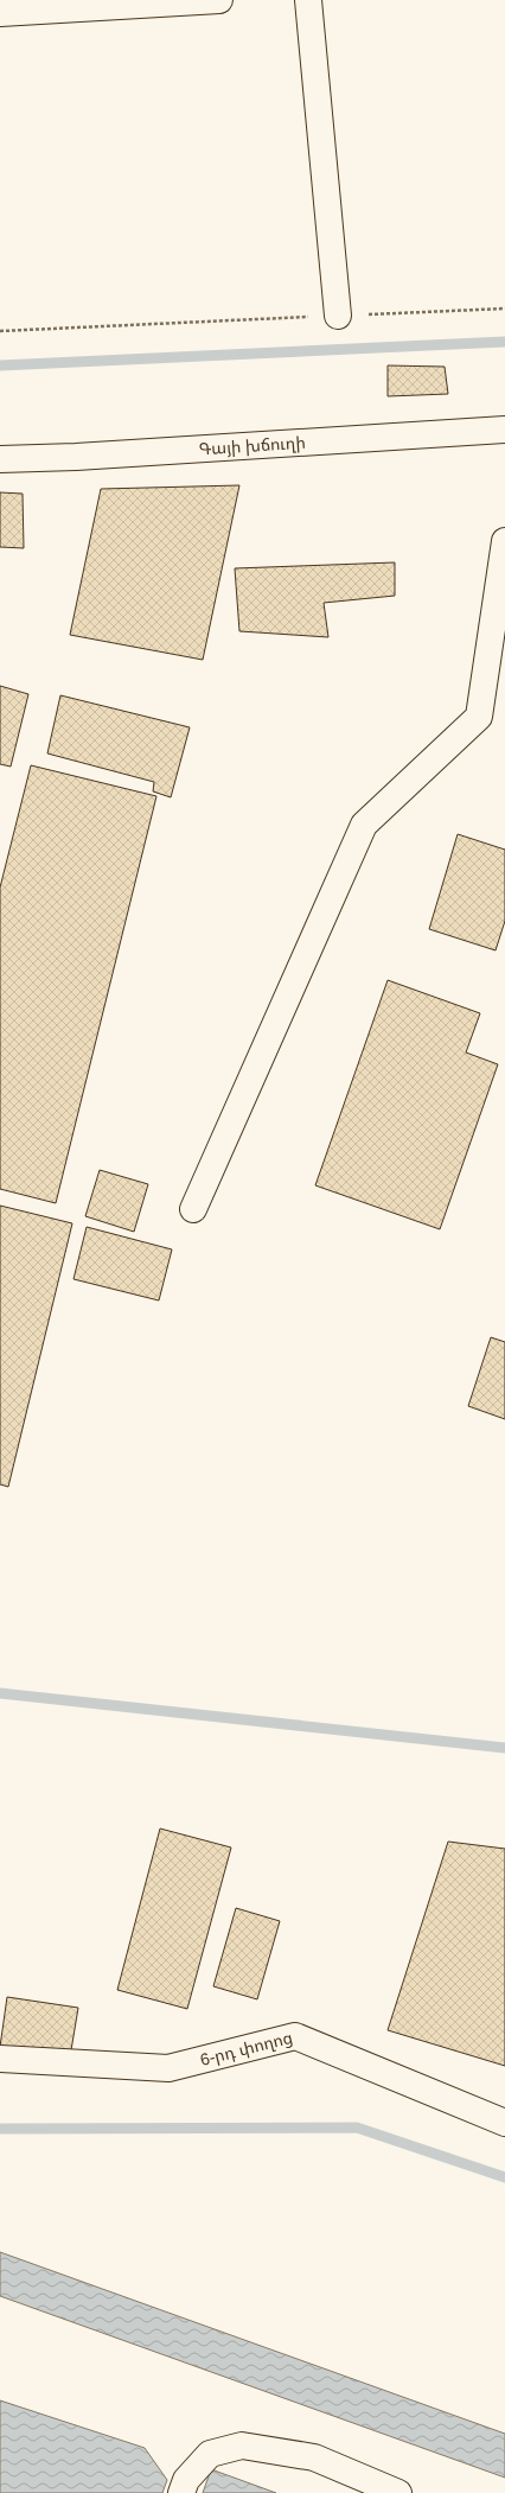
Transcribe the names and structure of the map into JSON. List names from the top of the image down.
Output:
{
  "streets": {
    "street": ["Գայի խճուղի", "6-րդ փողոց"]
  }
}
